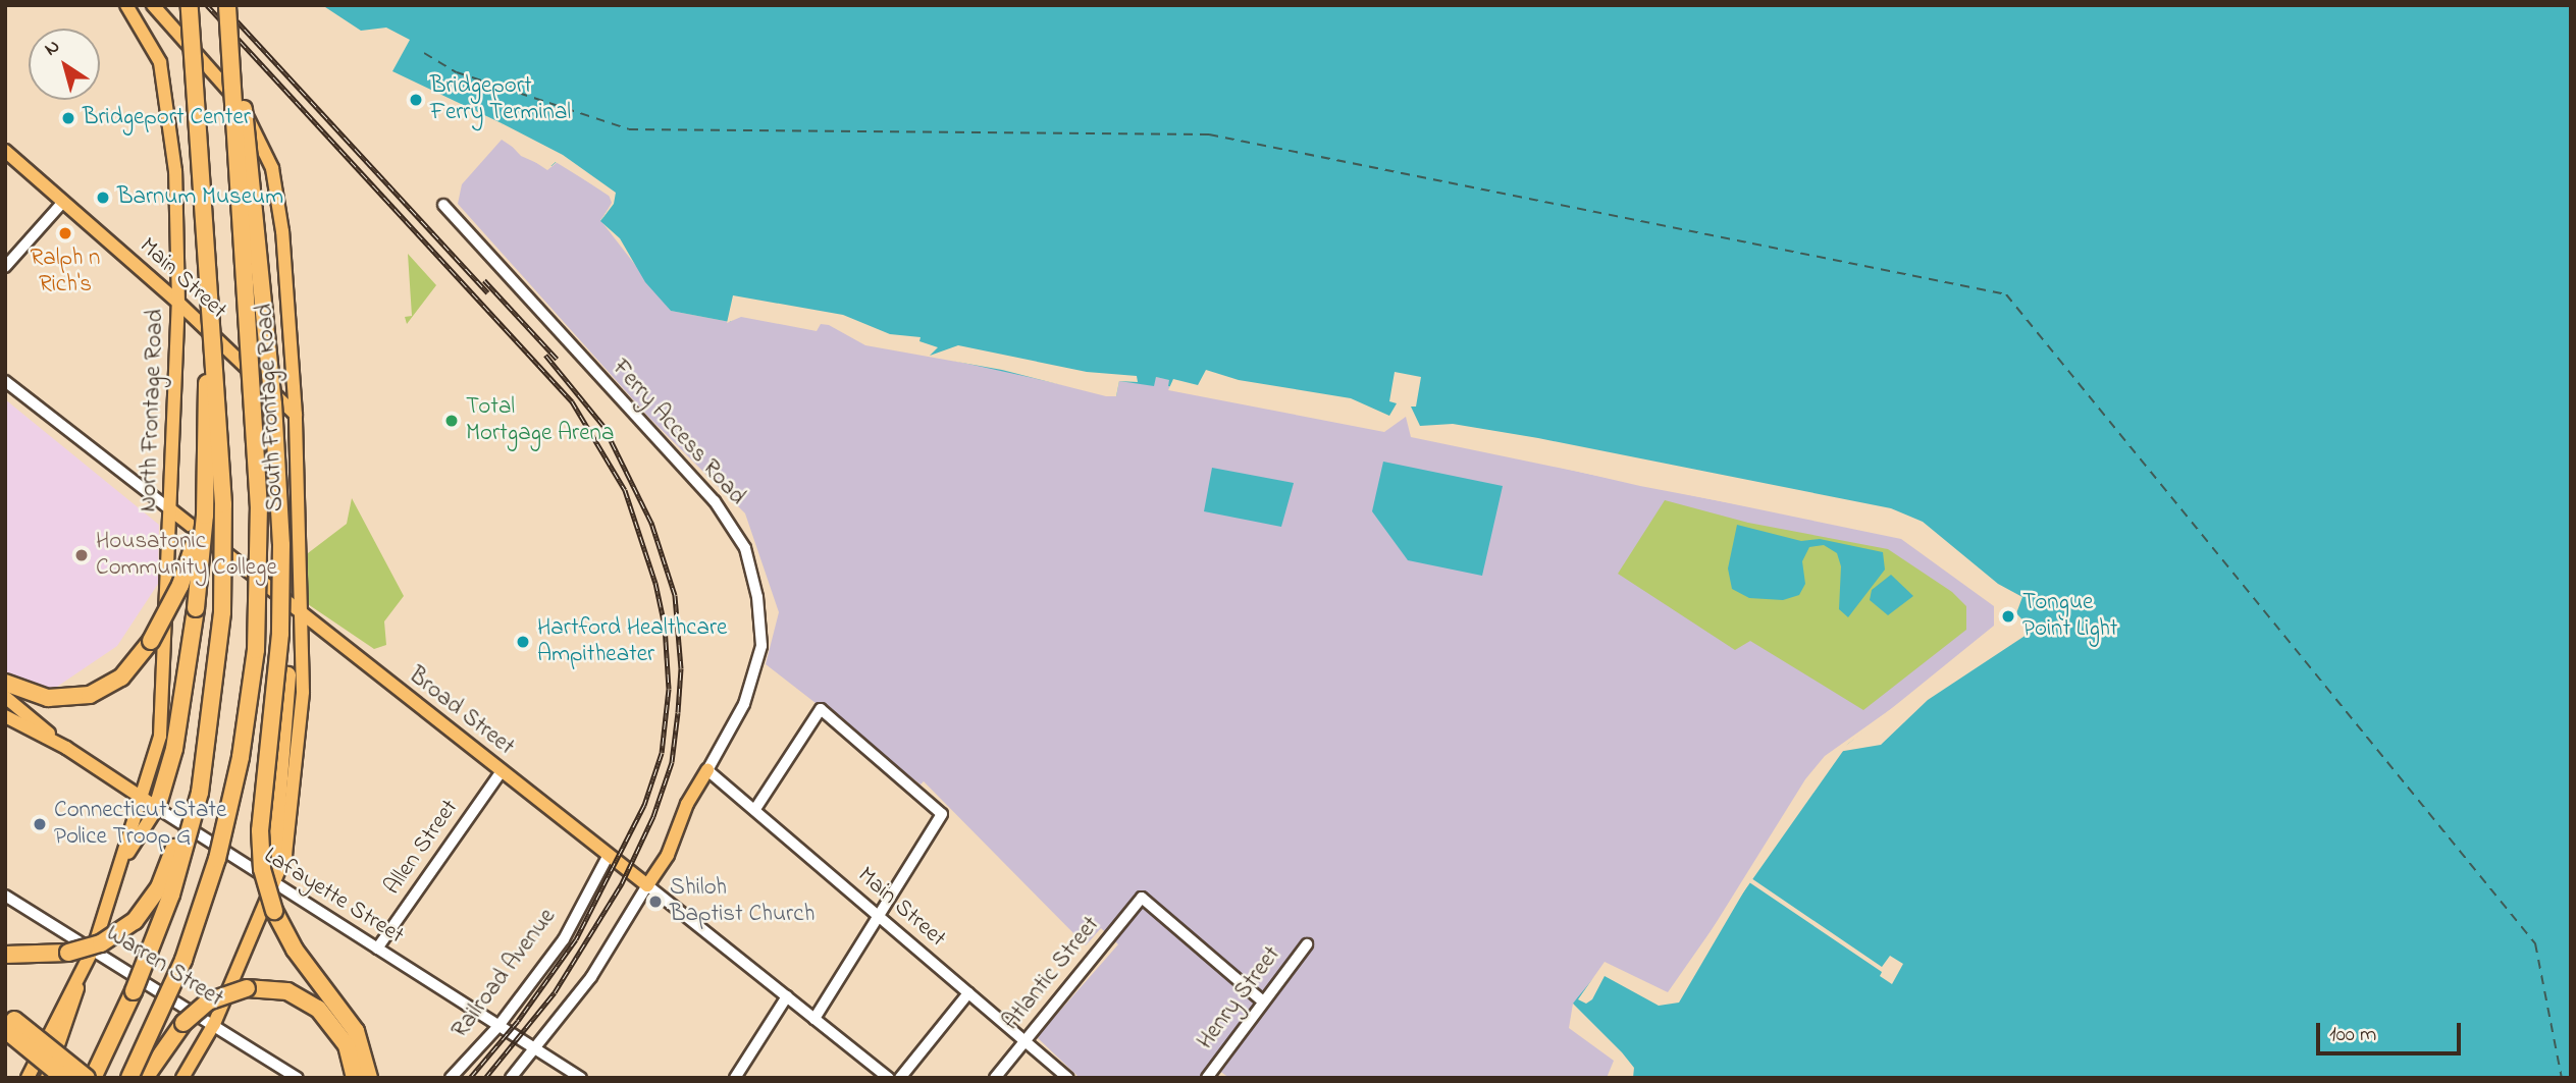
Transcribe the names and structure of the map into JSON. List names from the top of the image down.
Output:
{
  "streets": {
    "main road": [
      "Main Street",
      "South Frontage Road",
      "North Frontage Road",
      "Ferry Access Road",
      "Broad Street",
      "Lafayette Street"
    ],
    "street": [
      "Allen Street",
      "Warren Street",
      "Railroad Avenue",
      "Atlantic Street",
      "Henry Street"
    ]
  },
  "crossings": [
    ["Main Street", "South Frontage Road"],
    ["Main Street", "North Frontage Road"],
    ["Main Street", "Ferry Access Road"],
    ["Main Street", "Atlantic Street"],
    ["South Frontage Road", "Broad Street"],
    ["South Frontage Road", "Lafayette Street"],
    ["South Frontage Road", "Warren Street"],
    ["North Frontage Road", "Broad Street"],
    ["North Frontage Road", "Lafayette Street"],
    ["North Frontage Road", "Warren Street"],
    ["Ferry Access Road", "Broad Street"],
    ["Broad Street", "Allen Street"],
    ["Broad Street", "Railroad Avenue"],
    ["Allen Street", "Lafayette Street"],
    ["Lafayette Street", "Railroad Avenue"],
    ["Atlantic Street", "Henry Street"]
  ],
  "places": [
    "Bridgeport Ferry Terminal",
    "Bridgeport Center",
    "Barnum Museum",
    "Ralph n Rich's",
    "Total Mortgage Arena",
    "Housatonic Community College",
    "Tongue Point Light",
    "Hartford Healthcare Ampitheater",
    "Connecticut State Police Troop G",
    "Shiloh Baptist Church"
  ],
  "scale_bar": "100 m",
  "north": "top left"
}
